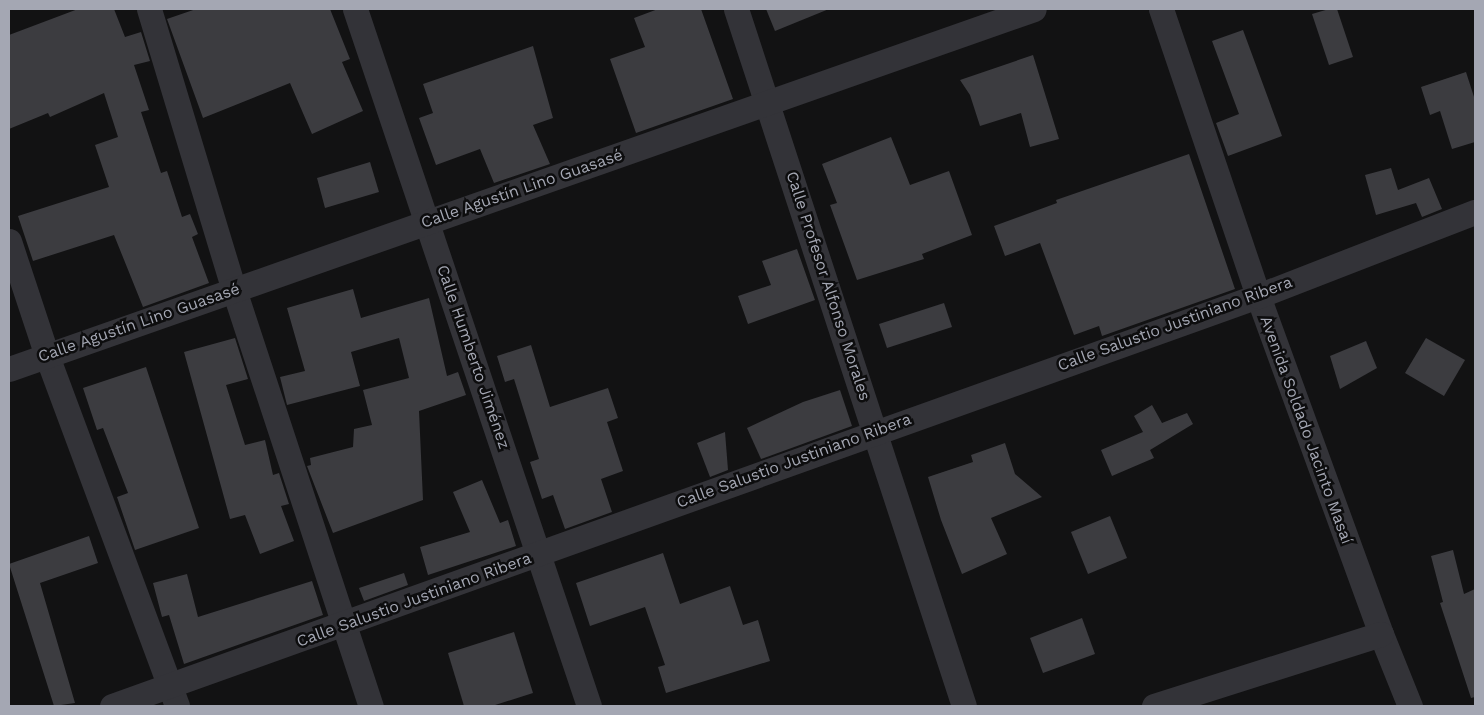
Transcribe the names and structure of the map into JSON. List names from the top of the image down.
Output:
{
  "streets": {
    "street": [
      "Calle Agustín Lino Guasasé",
      "Calle Profesor Alfonso Morales",
      "Calle Salustio Justiniano Ribera",
      "Calle Humberto Jiménez",
      "Avenida Soldado Jacinto Masaí"
    ]
  },
  "crossings": [
    ["Calle Agustín Lino Guasasé", "Calle Profesor Alfonso Morales"],
    ["Calle Agustín Lino Guasasé", "Calle Humberto Jiménez"],
    ["Calle Profesor Alfonso Morales", "Calle Salustio Justiniano Ribera"],
    ["Calle Salustio Justiniano Ribera", "Calle Humberto Jiménez"],
    ["Calle Salustio Justiniano Ribera", "Avenida Soldado Jacinto Masaí"]
  ]
}
